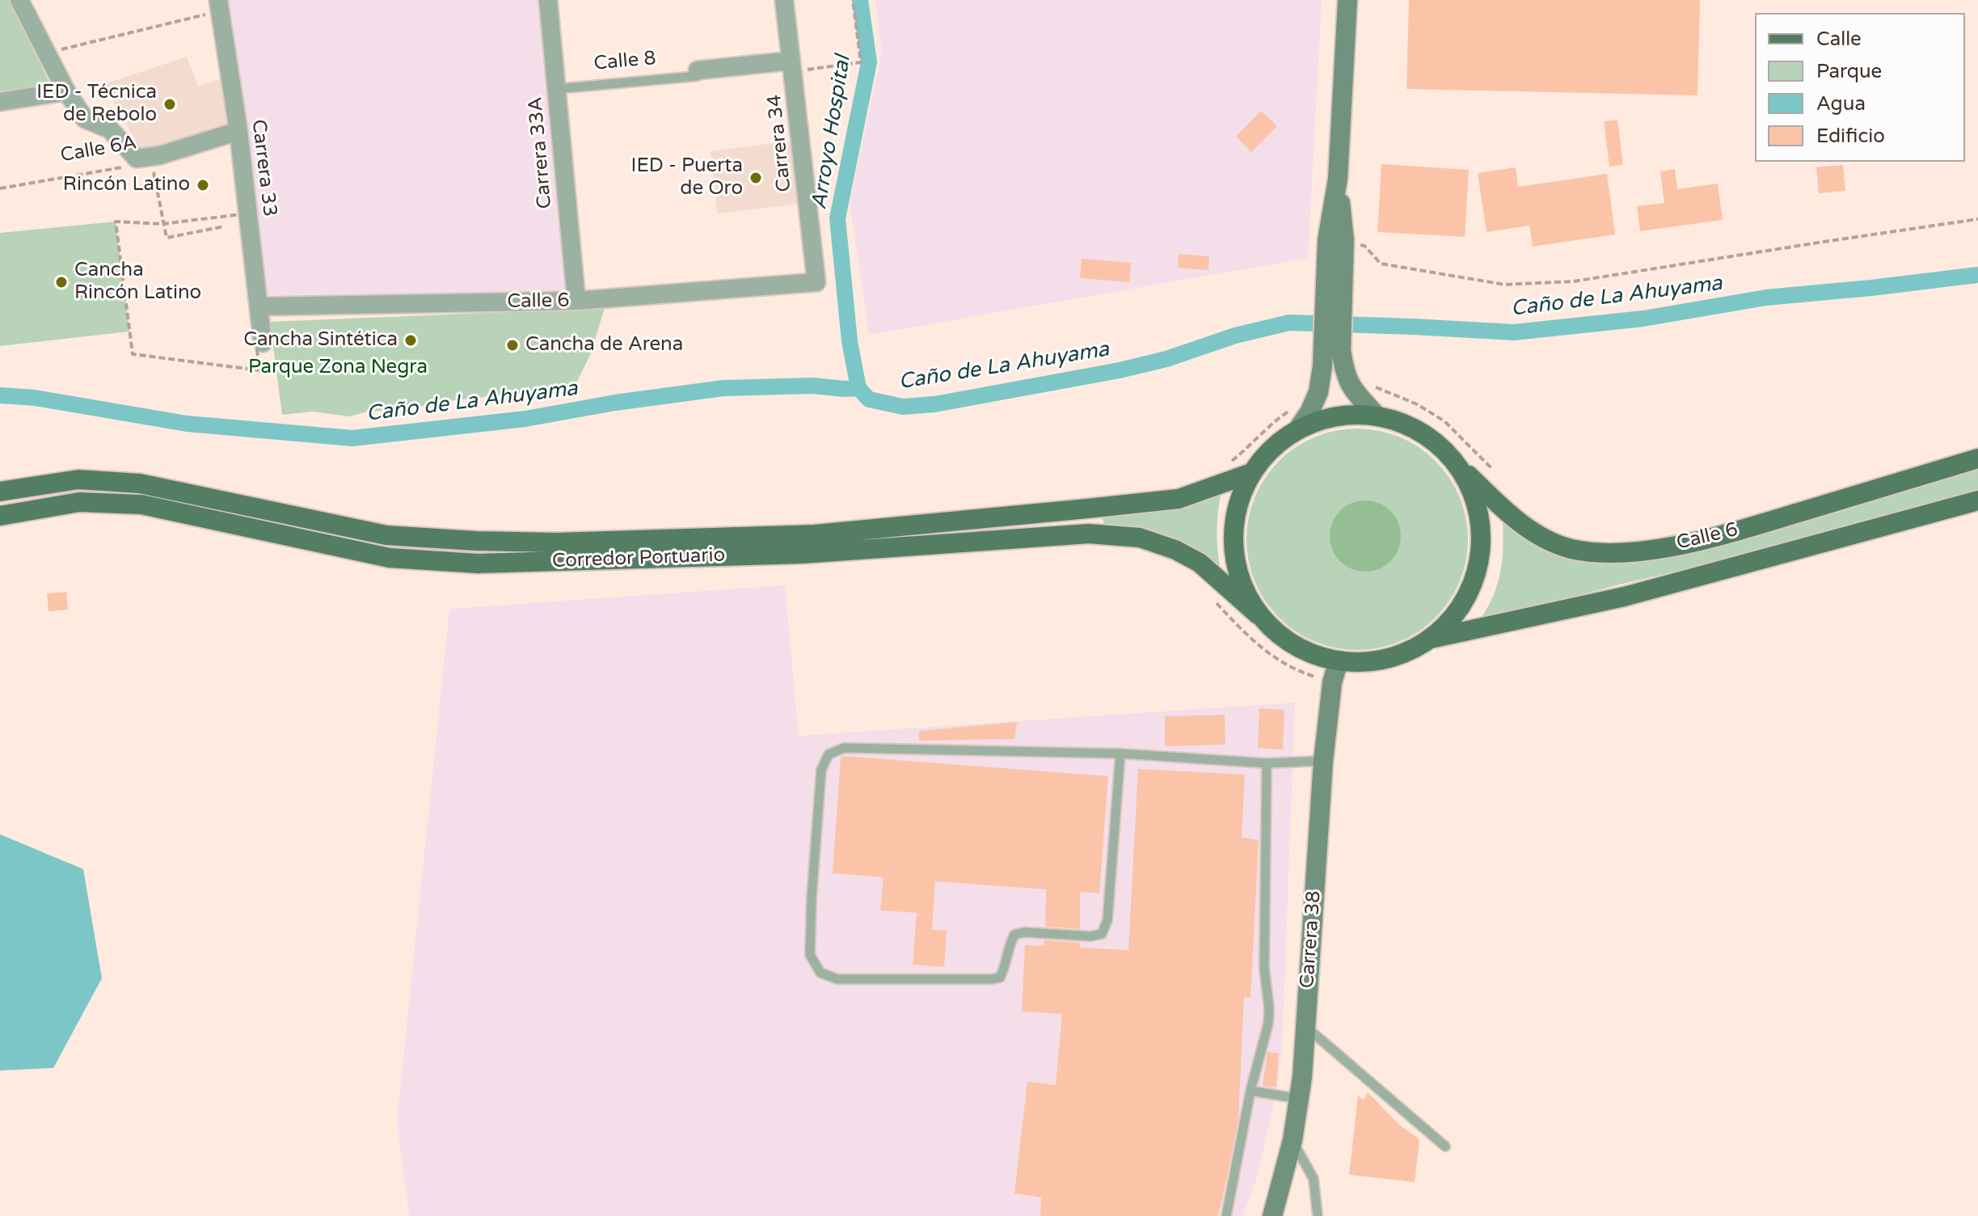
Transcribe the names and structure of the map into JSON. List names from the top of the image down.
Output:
{
  "streets": {
    "main road": ["Calle 6", "Corredor Portuario"],
    "street": [
      "Calle 8",
      "Carrera 34",
      "Calle 6A",
      "Carrera 33A",
      "Carrera 33",
      "Carrera 38"
    ]
  },
  "crossings": [
    ["Calle 8", "Carrera 34"],
    ["Calle 8", "Carrera 33A"],
    ["Carrera 34", "Calle 6"],
    ["Calle 6A", "Carrera 33"],
    ["Carrera 33A", "Calle 6"],
    ["Carrera 33", "Calle 6"]
  ],
  "water": ["Arroyo Hospital", "Caño de La Ahuyama"],
  "parks": ["Parque Zona Negra"],
  "places": [
    "IED - Técnica de Rebolo",
    "IED - Puerta de Oro",
    "Rincón Latino",
    "Cancha Rincón Latino",
    "Cancha Sintética",
    "Cancha de Arena"
  ],
  "legend": [
    "Calle",
    "Parque",
    "Agua",
    "Edificio"
  ]
}
